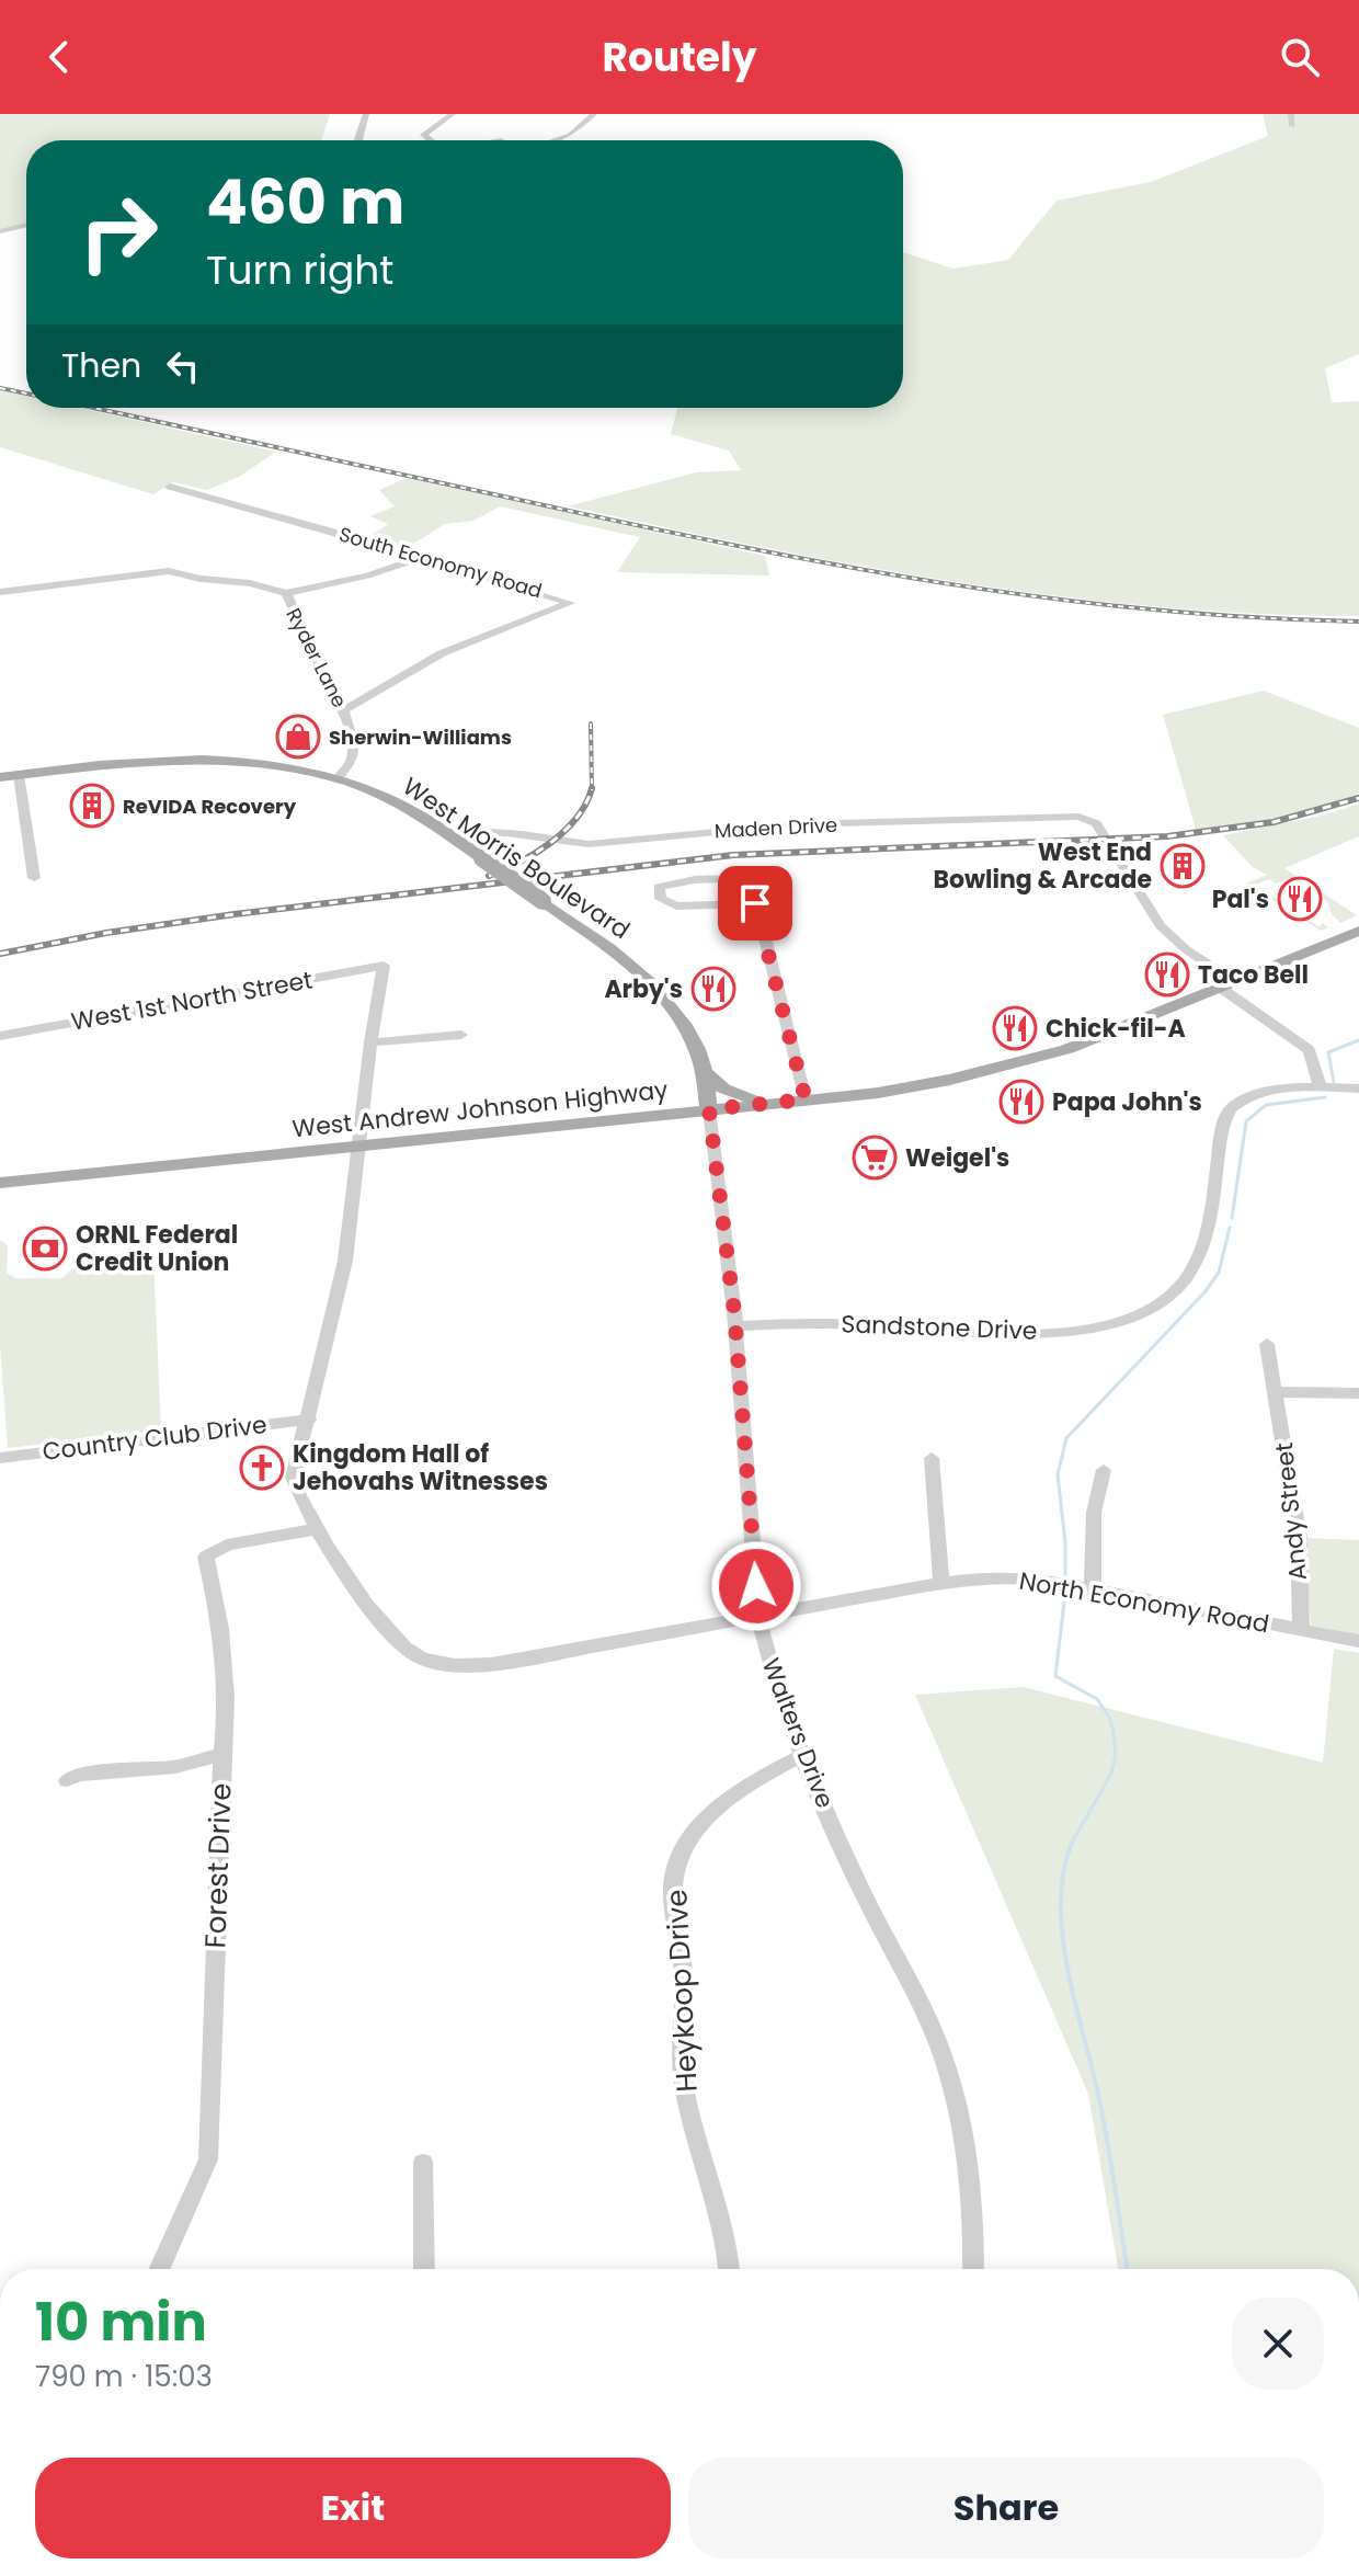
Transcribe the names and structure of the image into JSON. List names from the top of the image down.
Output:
{
  "streets": {
    "main road": ["West Morris Boulevard", "West Andrew Johnson Highway"],
    "street": [
      "South Economy Road",
      "Ryder Lane",
      "Maden Drive",
      "West 1st North Street",
      "Sandstone Drive",
      "Country Club Drive",
      "Andy Street",
      "North Economy Road",
      "Walters Drive",
      "Forest Drive",
      "Heykoop Drive"
    ]
  },
  "crossings": [
    ["South Economy Road", "Ryder Lane"],
    ["Ryder Lane", "West Morris Boulevard"],
    ["Maden Drive", "West Morris Boulevard"],
    ["Maden Drive", "West Andrew Johnson Highway"],
    ["West Morris Boulevard", "West Andrew Johnson Highway"],
    ["West Morris Boulevard", "Walters Drive"],
    ["West 1st North Street", "North Economy Road"],
    ["West Andrew Johnson Highway", "North Economy Road"],
    ["West Andrew Johnson Highway", "Walters Drive"],
    ["Sandstone Drive", "Walters Drive"],
    ["Country Club Drive", "North Economy Road"],
    ["Andy Street", "North Economy Road"],
    ["North Economy Road", "Walters Drive"],
    ["North Economy Road", "Forest Drive"],
    ["Walters Drive", "Heykoop Drive"]
  ],
  "places": {
    "shop": ["Sherwin-Williams"],
    "building": ["ReVIDA Recovery", "West End Bowling & Arcade"],
    "restaurant": [
      "Pal's",
      "Taco Bell",
      "Arby's",
      "Chick-fil-A",
      "Papa John's"
    ],
    "supermarket": ["Weigel's"],
    "bank": ["ORNL Federal Credit Union"],
    "church": ["Kingdom Hall of Jehovahs Witnesses"]
  },
  "page": {
    "header": "Routely",
    "turn": ["460 m", "Turn right"],
    "then": "Then",
    "heading": ["10 min", "790 m · 15:03"],
    "buttons": ["Exit", "Share"]
  }
}
